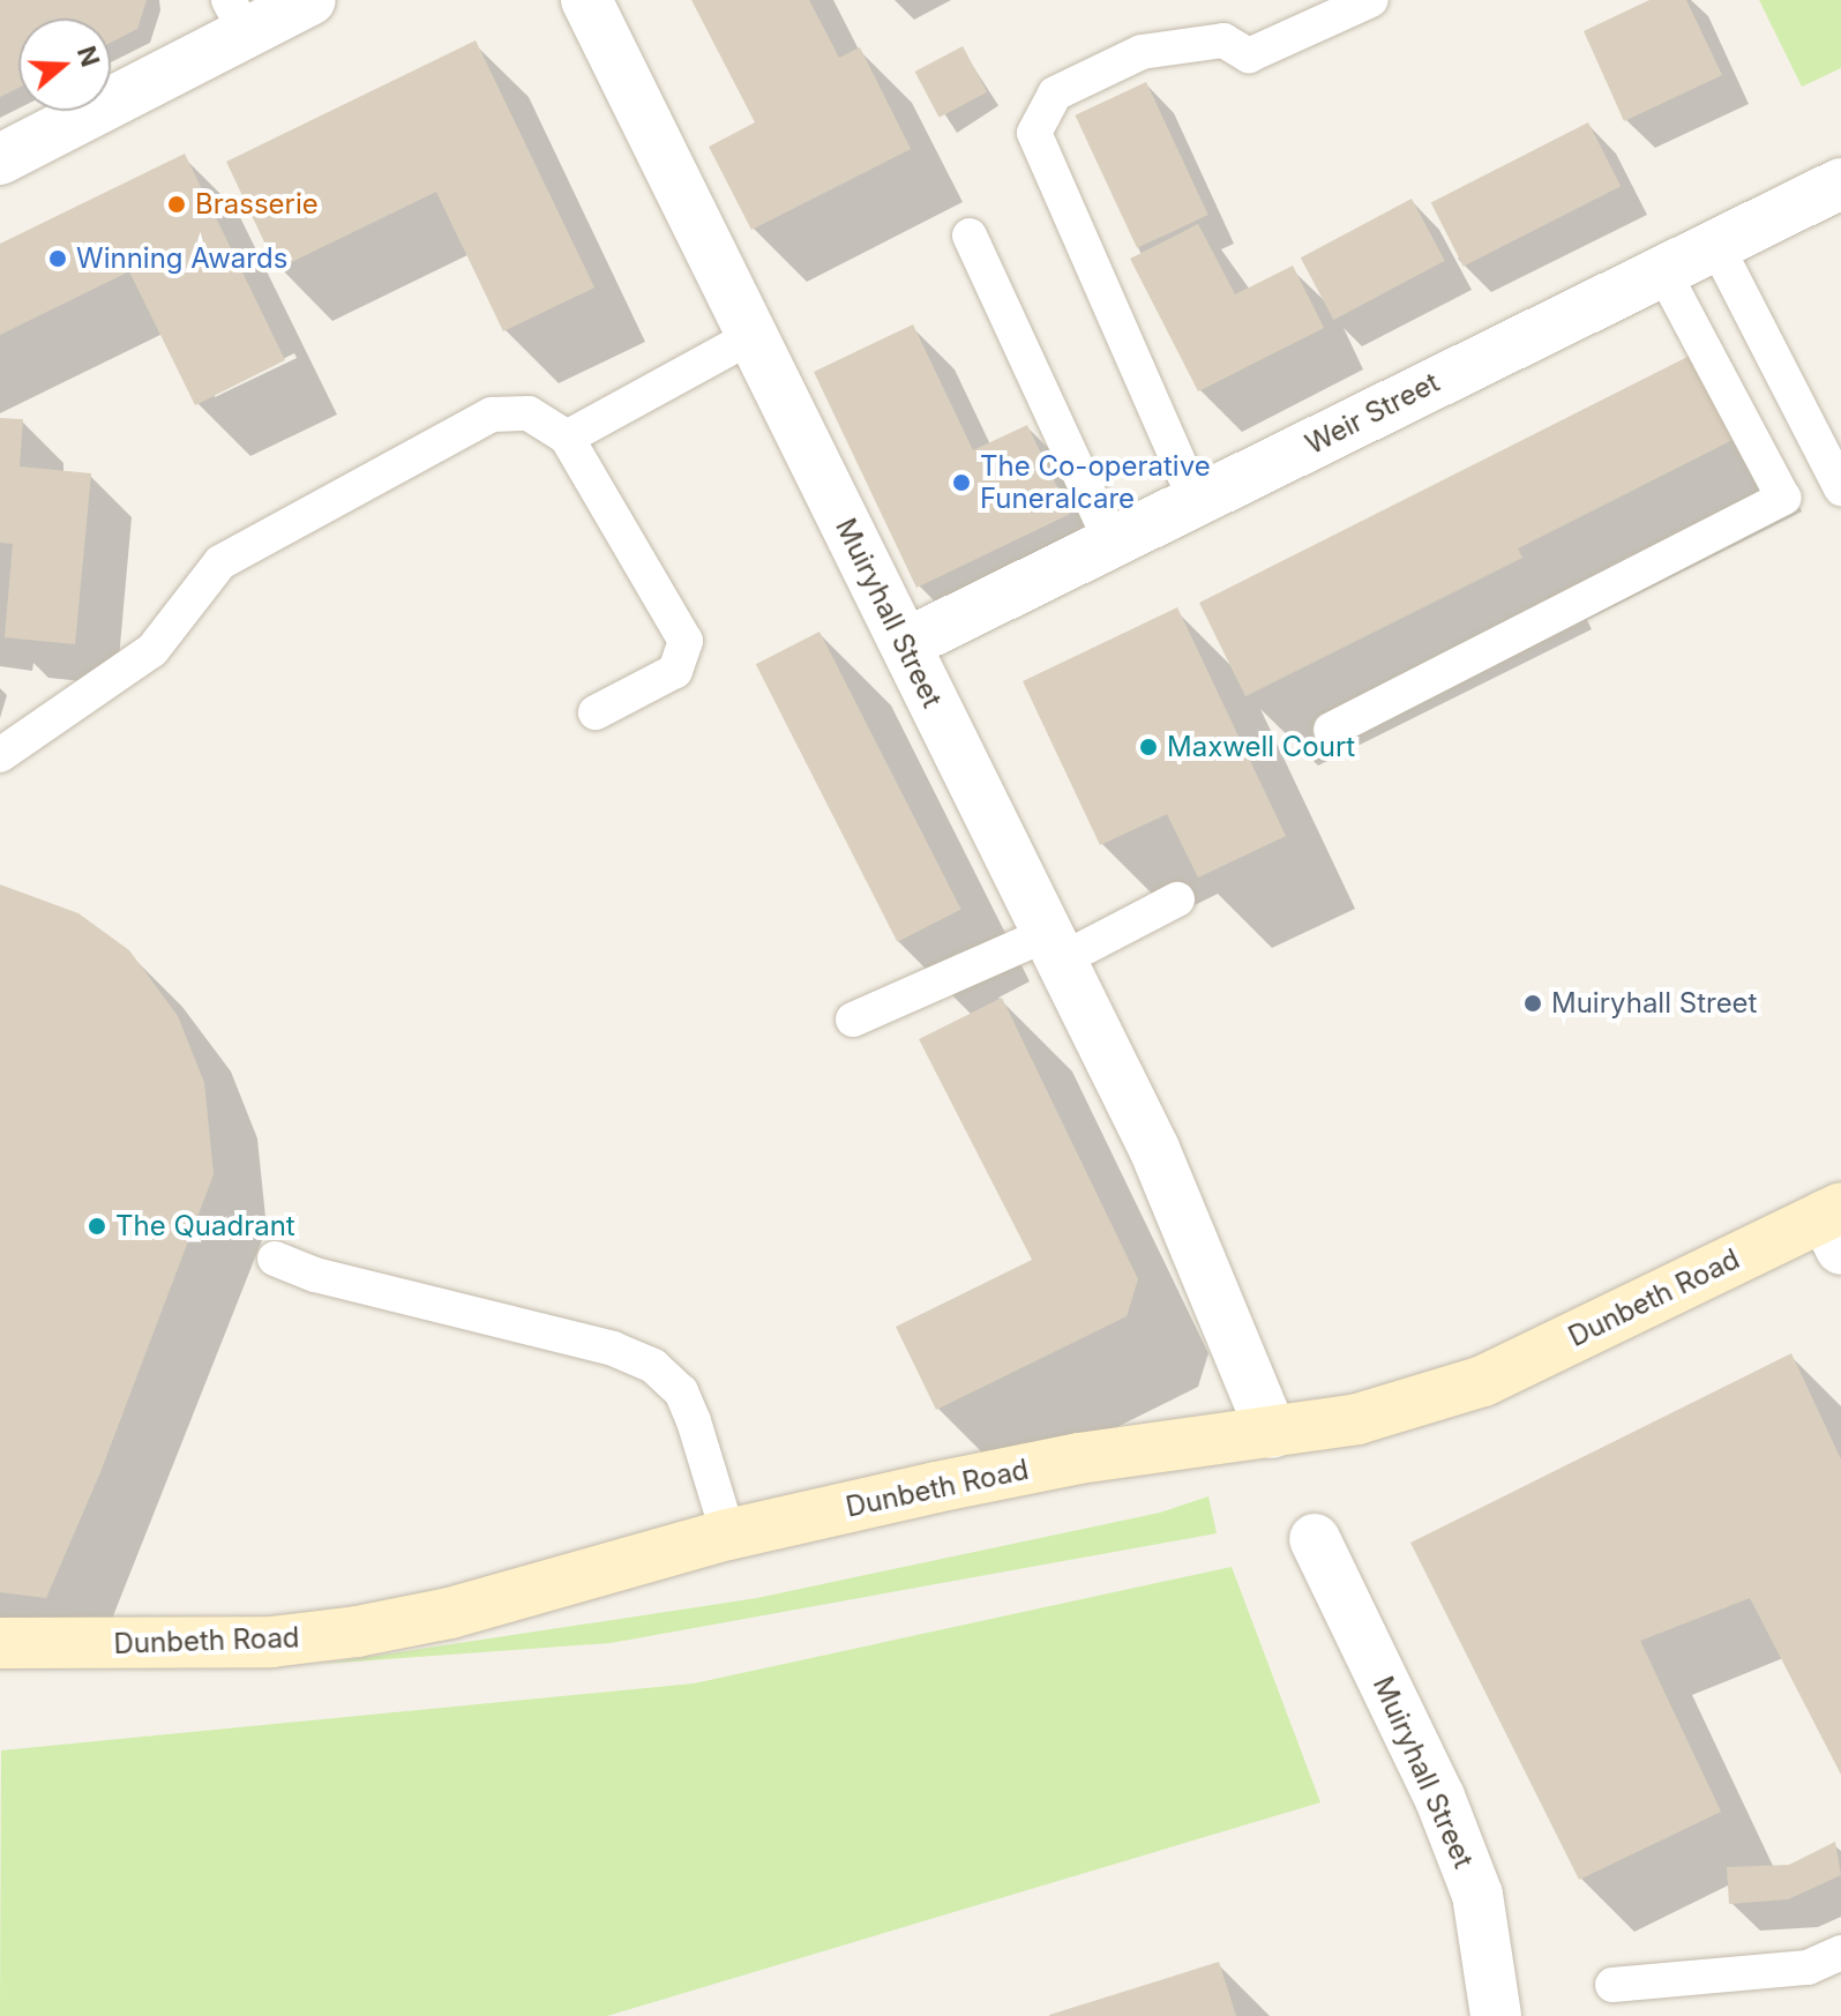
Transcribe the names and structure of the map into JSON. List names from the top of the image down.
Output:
{
  "streets": {
    "main road": ["Dunbeth Road"],
    "street": ["Weir Street", "Muiryhall Street"]
  },
  "crossings": [
    ["Weir Street", "Muiryhall Street"],
    ["Muiryhall Street", "Dunbeth Road"]
  ],
  "places": [
    "Brasserie",
    "Winning Awards",
    "The Co-operative Funeralcare",
    "Maxwell Court",
    "Muiryhall Street",
    "The Quadrant"
  ],
  "north": "right"
}
